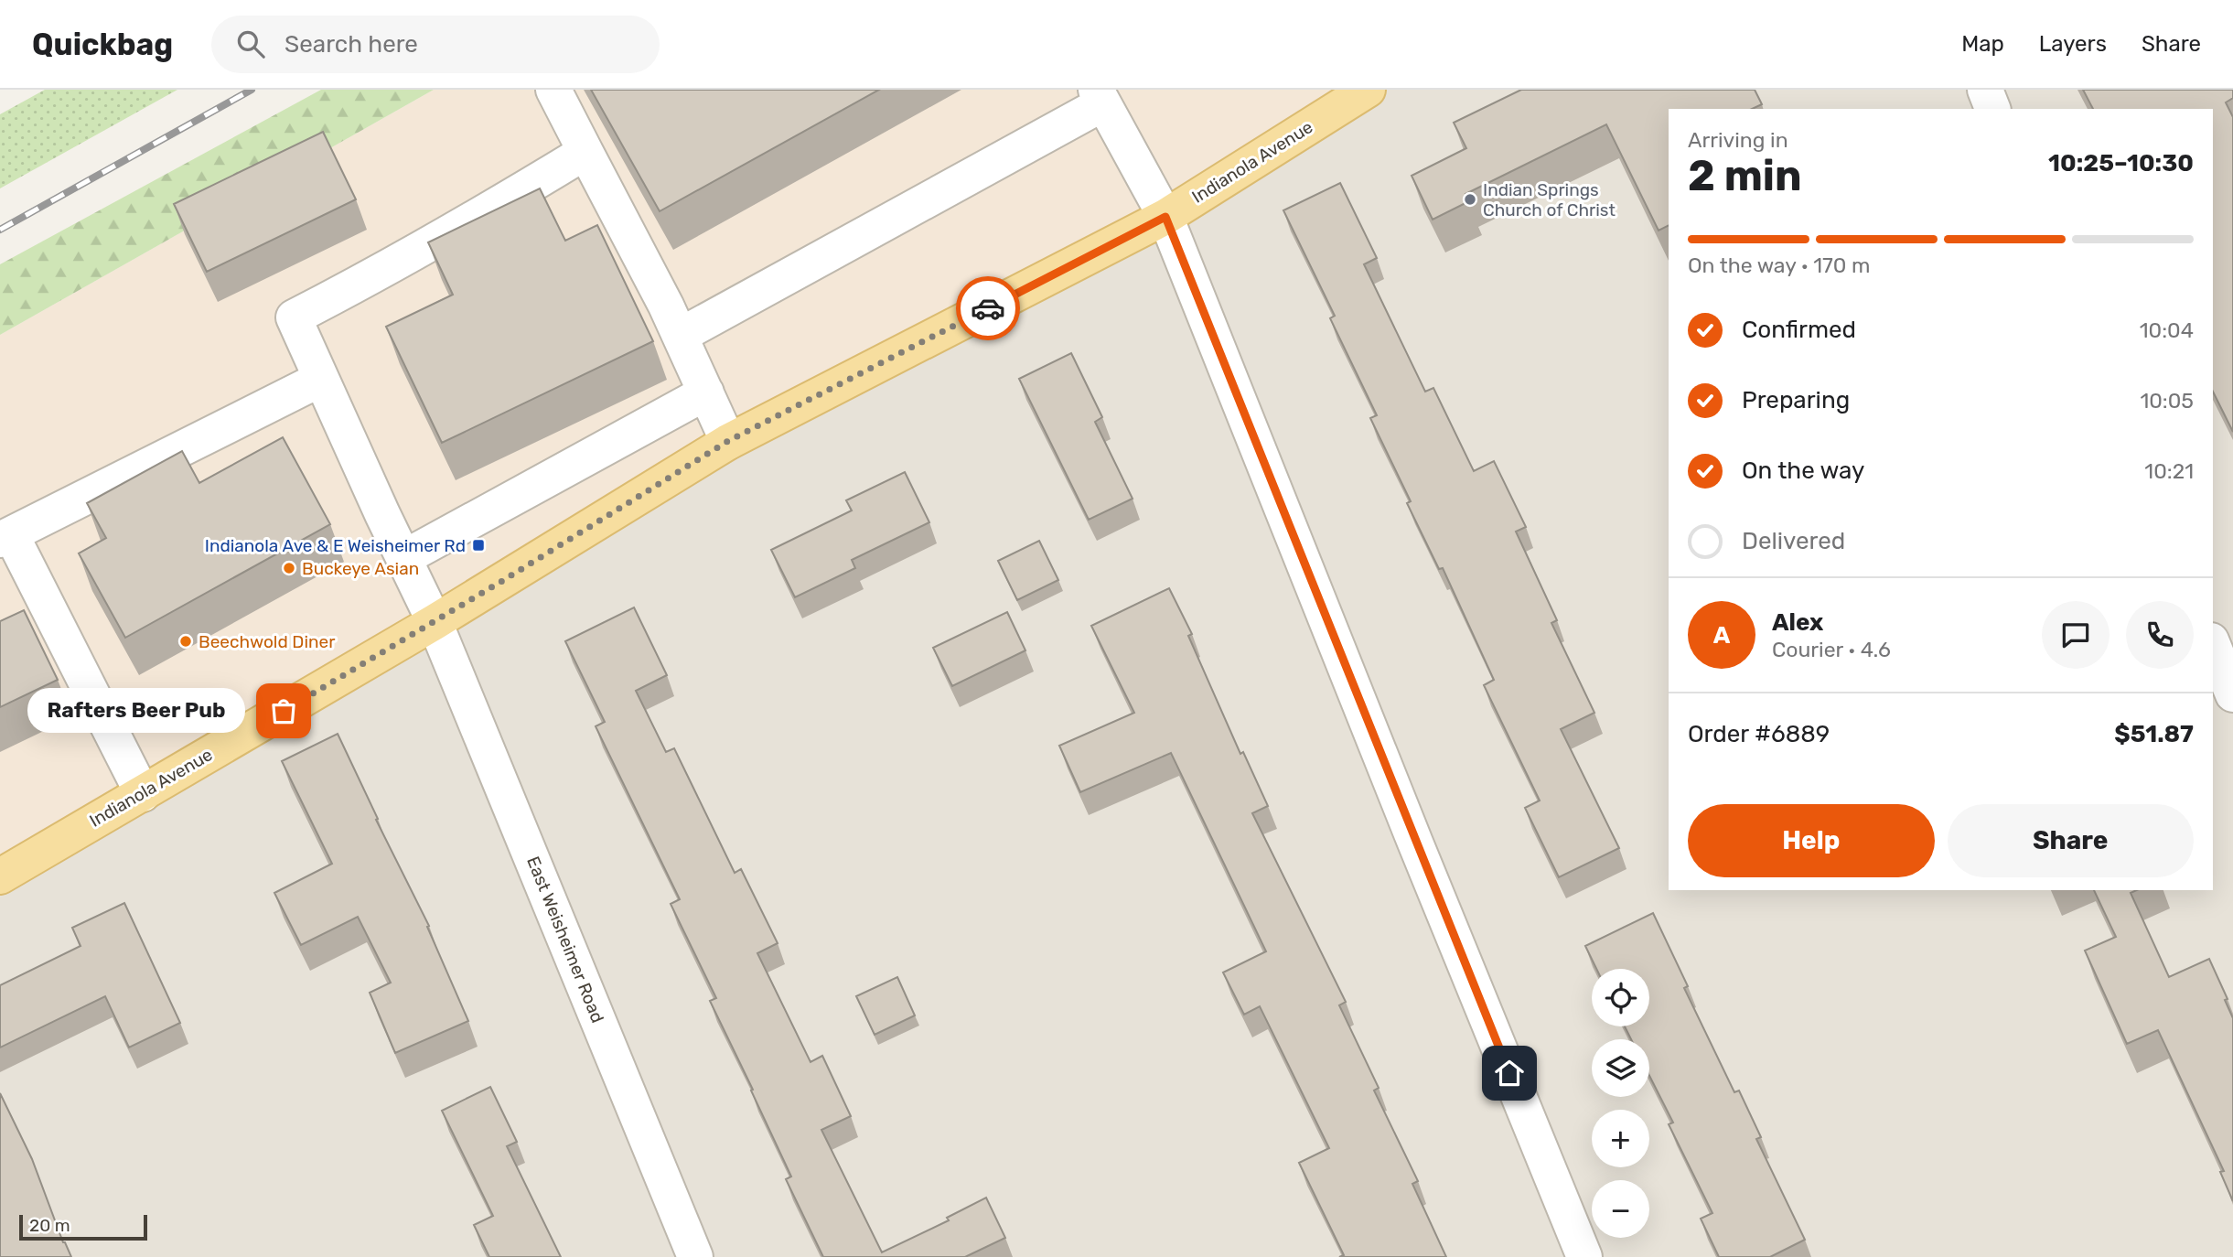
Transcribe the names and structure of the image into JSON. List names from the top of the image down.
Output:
{
  "streets": {
    "main road": ["Indianola Avenue"],
    "street": ["East Weisheimer Road"]
  },
  "crossings": [
    ["Indianola Avenue", "East Weisheimer Road"]
  ],
  "places": {
    "other": [
      "Indian Springs Church of Christ",
      "Buckeye Asian",
      "Beechwold Diner",
      "Rafters Beer Pub"
    ],
    "transit": ["Indianola Ave & E Weisheimer Rd"]
  },
  "scale_bar": "20 m",
  "page": {
    "header": "Quickbag",
    "search": "Search here",
    "nav": ["Map", "Layers", "Share"],
    "heading": ["2 min", "Arriving in", "10:25–10:30"],
    "panel": [
      "Alex",
      "Courier · 4.6",
      "Order #6889",
      "$51.87"
    ],
    "bar": "On the way · 170 m",
    "list": [
      ["Confirmed", "10:04"],
      ["Preparing", "10:05"],
      ["On the way", "10:21"],
      "Delivered"
    ],
    "round": "A",
    "bubble": "Rafters Beer Pub",
    "buttons": ["Help", "Share"],
    "map_buttons": ["+", "−"],
    "scale": "20 m"
  }
}
